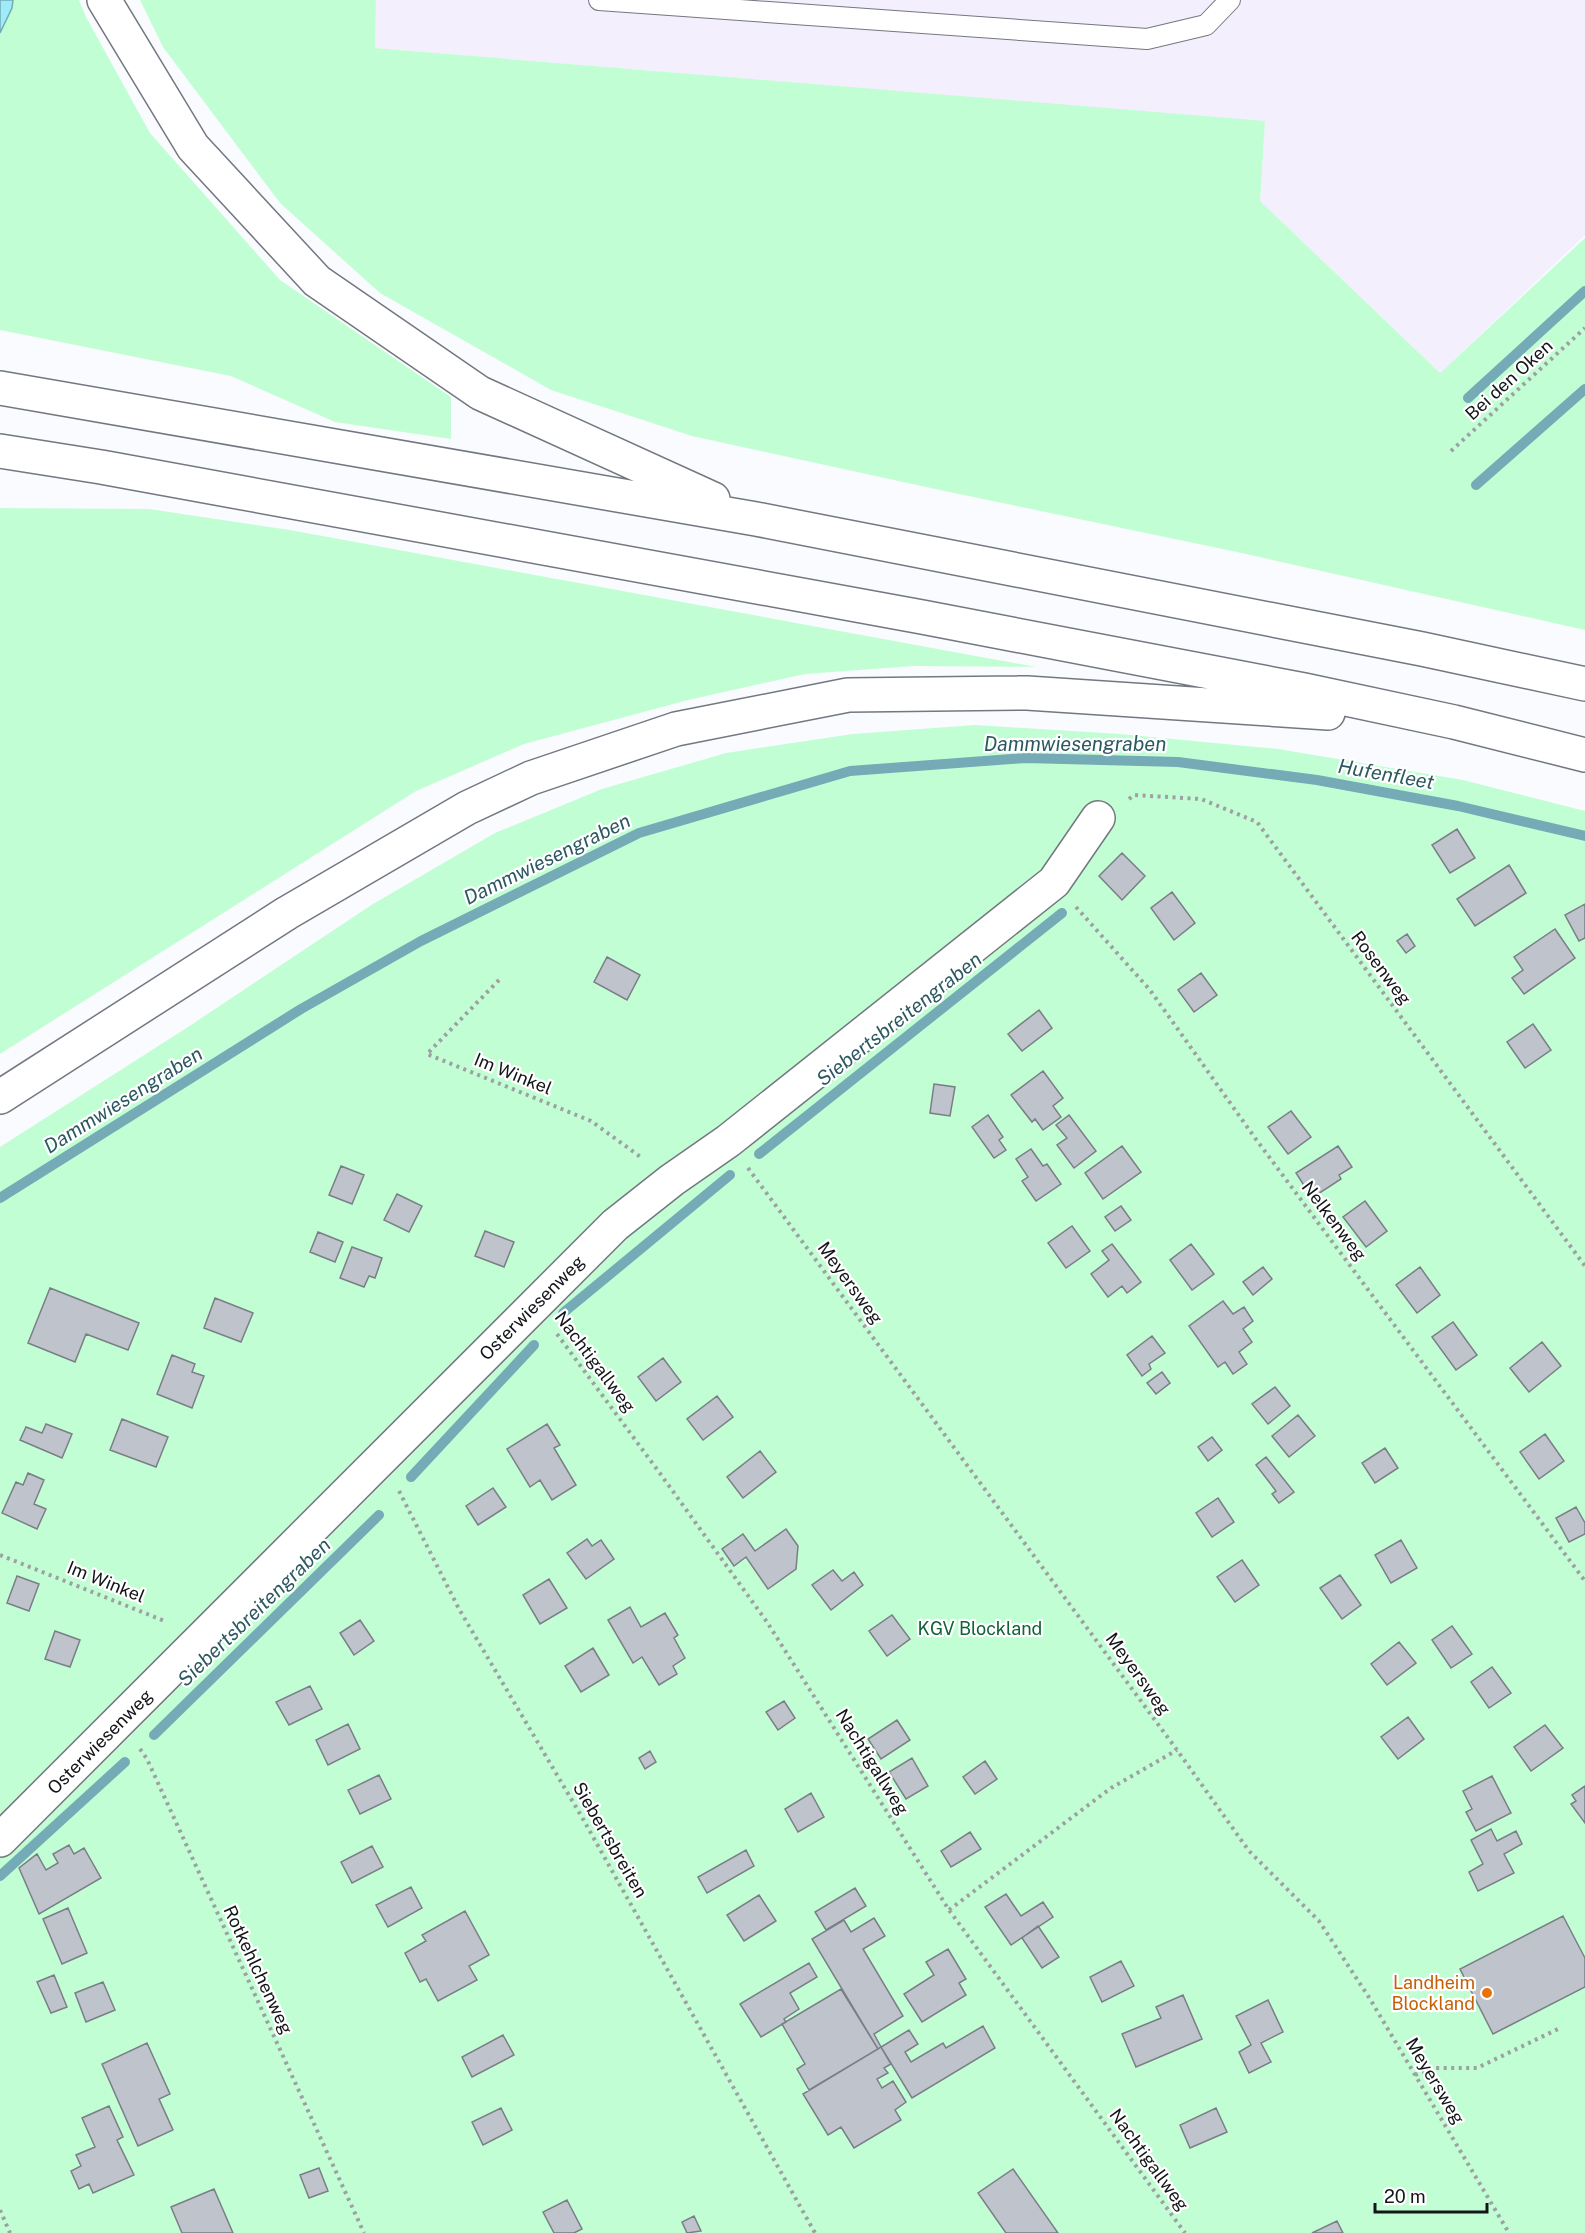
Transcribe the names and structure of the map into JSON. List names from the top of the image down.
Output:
{
  "streets": {
    "main road": ["Osterwiesenweg"],
    "path": [
      "Bei den Oken",
      "Rosenweg",
      "Im Winkel",
      "Nelkenweg",
      "Meyersweg",
      "Nachtigallweg",
      "Siebertsbreiten",
      "Rotkehlchenweg"
    ]
  },
  "crossings": [
    ["Rosenweg", "Osterwiesenweg"],
    ["Im Winkel", "Osterwiesenweg"],
    ["Nelkenweg", "Osterwiesenweg"],
    ["Meyersweg", "Osterwiesenweg"],
    ["Osterwiesenweg", "Nachtigallweg"],
    ["Osterwiesenweg", "Siebertsbreiten"],
    ["Osterwiesenweg", "Rotkehlchenweg"]
  ],
  "water": ["Dammwiesengraben", "Hufenfleet", "Siebertsbreitengraben"],
  "parks": ["KGV Blockland"],
  "places": ["Landheim Blockland"],
  "scale_bar": "20 m"
}
